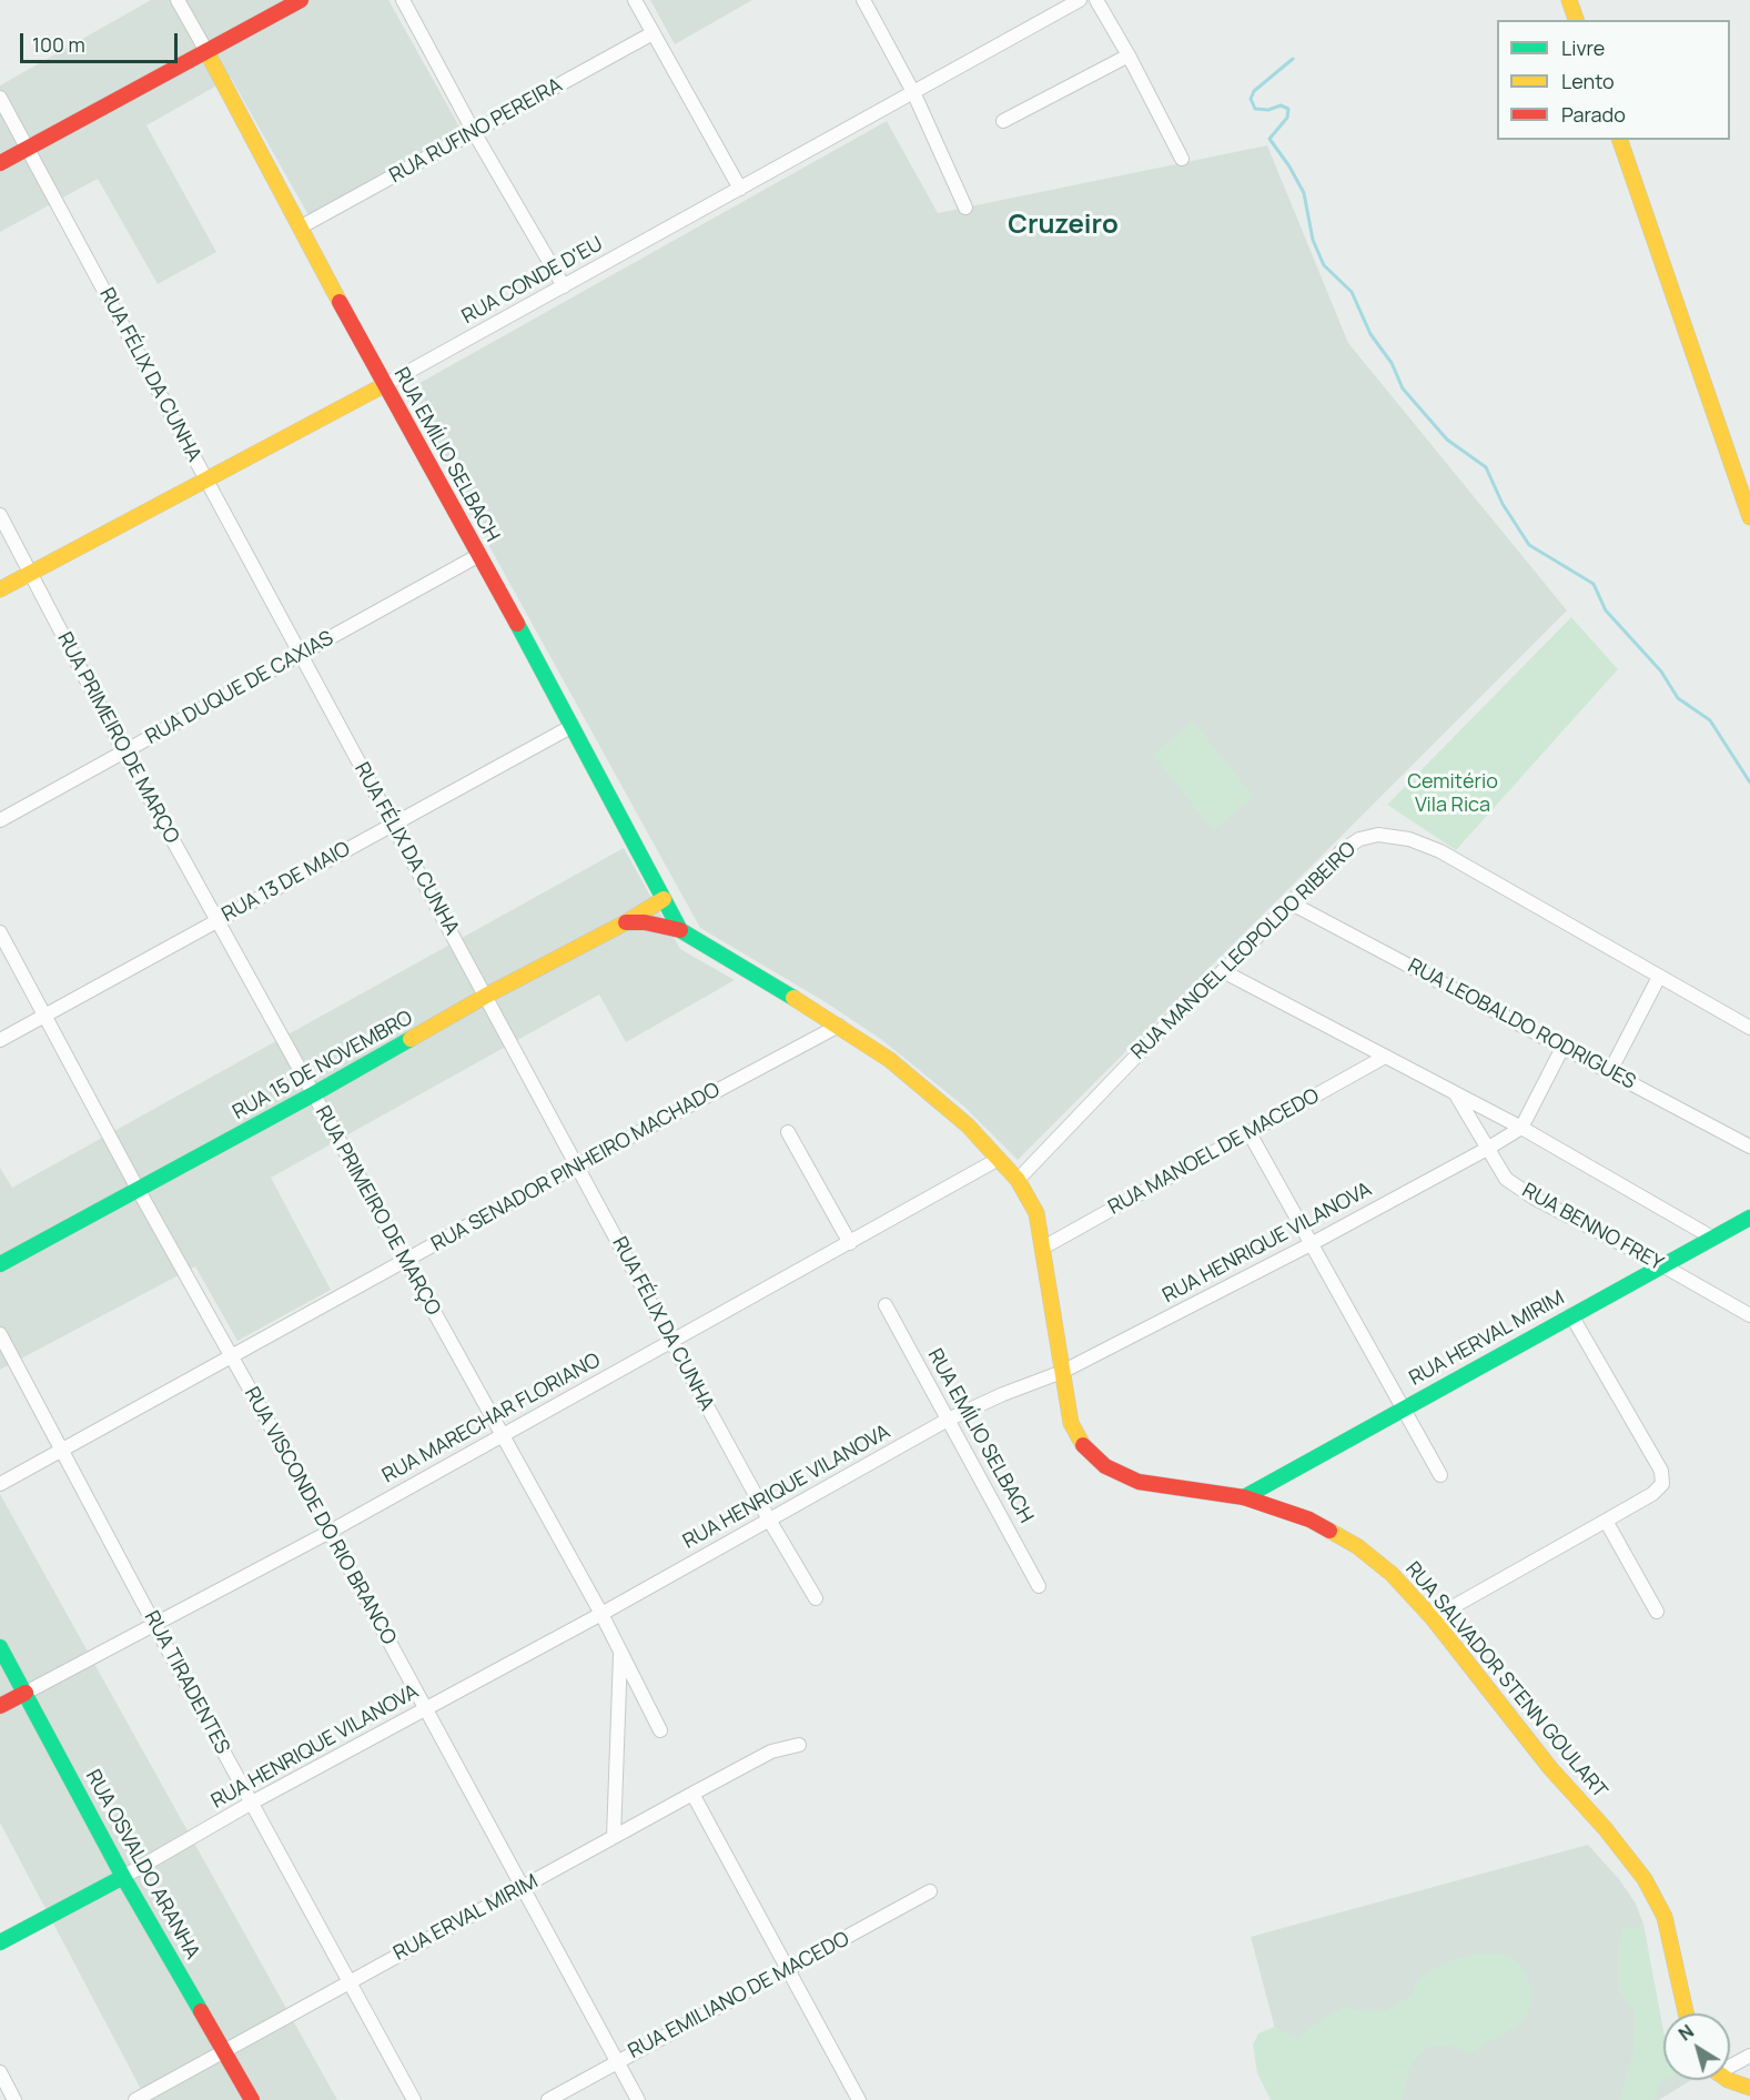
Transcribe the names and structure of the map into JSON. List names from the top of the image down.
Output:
{
  "streets": {
    "main road": [
      "RUA CONDE D'EU",
      "RUA EMÍLIO SELBACH",
      "RUA 15 DE NOVEMBRO",
      "RUA HENRIQUE VILANOVA",
      "RUA HERVAL MIRIM",
      "RUA MARECHAR FLORIANO",
      "RUA SALVADOR STENN GOULART",
      "RUA OSVALDO ARANHA"
    ],
    "street": [
      "RUA RUFINO PEREIRA",
      "RUA FÉLIX DA CUNHA",
      "RUA DUQUE DE CAXIAS",
      "RUA PRIMEIRO DE MARÇO",
      "RUA 13 DE MAIO",
      "RUA MANOEL LEOPOLDO RIBEIRO",
      "RUA LEOBALDO RODRIGUES",
      "RUA MANOEL DE MACEDO",
      "RUA SENADOR PINHEIRO MACHADO",
      "RUA BENNO FREY",
      "RUA VISCONDE DO RIO BRANCO",
      "RUA TIRADENTES",
      "RUA ERVAL MIRIM",
      "RUA EMILIANO DE MACEDO"
    ]
  },
  "crossings": [
    ["RUA RUFINO PEREIRA", "RUA EMÍLIO SELBACH"],
    ["RUA CONDE D'EU", "RUA FÉLIX DA CUNHA"],
    ["RUA CONDE D'EU", "RUA EMÍLIO SELBACH"],
    ["RUA CONDE D'EU", "RUA PRIMEIRO DE MARÇO"],
    ["RUA FÉLIX DA CUNHA", "RUA DUQUE DE CAXIAS"],
    ["RUA FÉLIX DA CUNHA", "RUA 13 DE MAIO"],
    ["RUA FÉLIX DA CUNHA", "RUA 15 DE NOVEMBRO"],
    ["RUA FÉLIX DA CUNHA", "RUA SENADOR PINHEIRO MACHADO"],
    ["RUA FÉLIX DA CUNHA", "RUA HENRIQUE VILANOVA"],
    ["RUA FÉLIX DA CUNHA", "RUA MARECHAR FLORIANO"],
    ["RUA EMÍLIO SELBACH", "RUA DUQUE DE CAXIAS"],
    ["RUA EMÍLIO SELBACH", "RUA 13 DE MAIO"],
    ["RUA EMÍLIO SELBACH", "RUA 15 DE NOVEMBRO"],
    ["RUA EMÍLIO SELBACH", "RUA HENRIQUE VILANOVA"],
    ["RUA EMÍLIO SELBACH", "RUA SALVADOR STENN GOULART"],
    ["RUA DUQUE DE CAXIAS", "RUA PRIMEIRO DE MARÇO"],
    ["RUA PRIMEIRO DE MARÇO", "RUA 13 DE MAIO"],
    ["RUA PRIMEIRO DE MARÇO", "RUA 15 DE NOVEMBRO"],
    ["RUA PRIMEIRO DE MARÇO", "RUA SENADOR PINHEIRO MACHADO"],
    ["RUA PRIMEIRO DE MARÇO", "RUA HENRIQUE VILANOVA"],
    ["RUA PRIMEIRO DE MARÇO", "RUA MARECHAR FLORIANO"],
    ["RUA 13 DE MAIO", "RUA VISCONDE DO RIO BRANCO"],
    ["RUA MANOEL LEOPOLDO RIBEIRO", "RUA LEOBALDO RODRIGUES"],
    ["RUA MANOEL LEOPOLDO RIBEIRO", "RUA SALVADOR STENN GOULART"],
    ["RUA 15 DE NOVEMBRO", "RUA VISCONDE DO RIO BRANCO"],
    ["RUA MANOEL DE MACEDO", "RUA SALVADOR STENN GOULART"],
    ["RUA SENADOR PINHEIRO MACHADO", "RUA VISCONDE DO RIO BRANCO"],
    ["RUA SENADOR PINHEIRO MACHADO", "RUA SALVADOR STENN GOULART"],
    ["RUA SENADOR PINHEIRO MACHADO", "RUA TIRADENTES"],
    ["RUA BENNO FREY", "RUA HENRIQUE VILANOVA"],
    ["RUA BENNO FREY", "RUA HERVAL MIRIM"],
    ["RUA HENRIQUE VILANOVA", "RUA VISCONDE DO RIO BRANCO"],
    ["RUA HENRIQUE VILANOVA", "RUA SALVADOR STENN GOULART"],
    ["RUA HENRIQUE VILANOVA", "RUA TIRADENTES"],
    ["RUA HENRIQUE VILANOVA", "RUA OSVALDO ARANHA"],
    ["RUA HERVAL MIRIM", "RUA SALVADOR STENN GOULART"],
    ["RUA MARECHAR FLORIANO", "RUA VISCONDE DO RIO BRANCO"],
    ["RUA MARECHAR FLORIANO", "RUA SALVADOR STENN GOULART"],
    ["RUA MARECHAR FLORIANO", "RUA TIRADENTES"],
    ["RUA MARECHAR FLORIANO", "RUA OSVALDO ARANHA"],
    ["RUA VISCONDE DO RIO BRANCO", "RUA ERVAL MIRIM"],
    ["RUA VISCONDE DO RIO BRANCO", "RUA EMILIANO DE MACEDO"],
    ["RUA TIRADENTES", "RUA ERVAL MIRIM"],
    ["RUA OSVALDO ARANHA", "RUA ERVAL MIRIM"]
  ],
  "districts": ["Cruzeiro"],
  "parks": ["Cemitério Vila Rica"],
  "legend": ["Livre", "Lento", "Parado"],
  "scale_bar": "100 m",
  "north": "top left"
}
